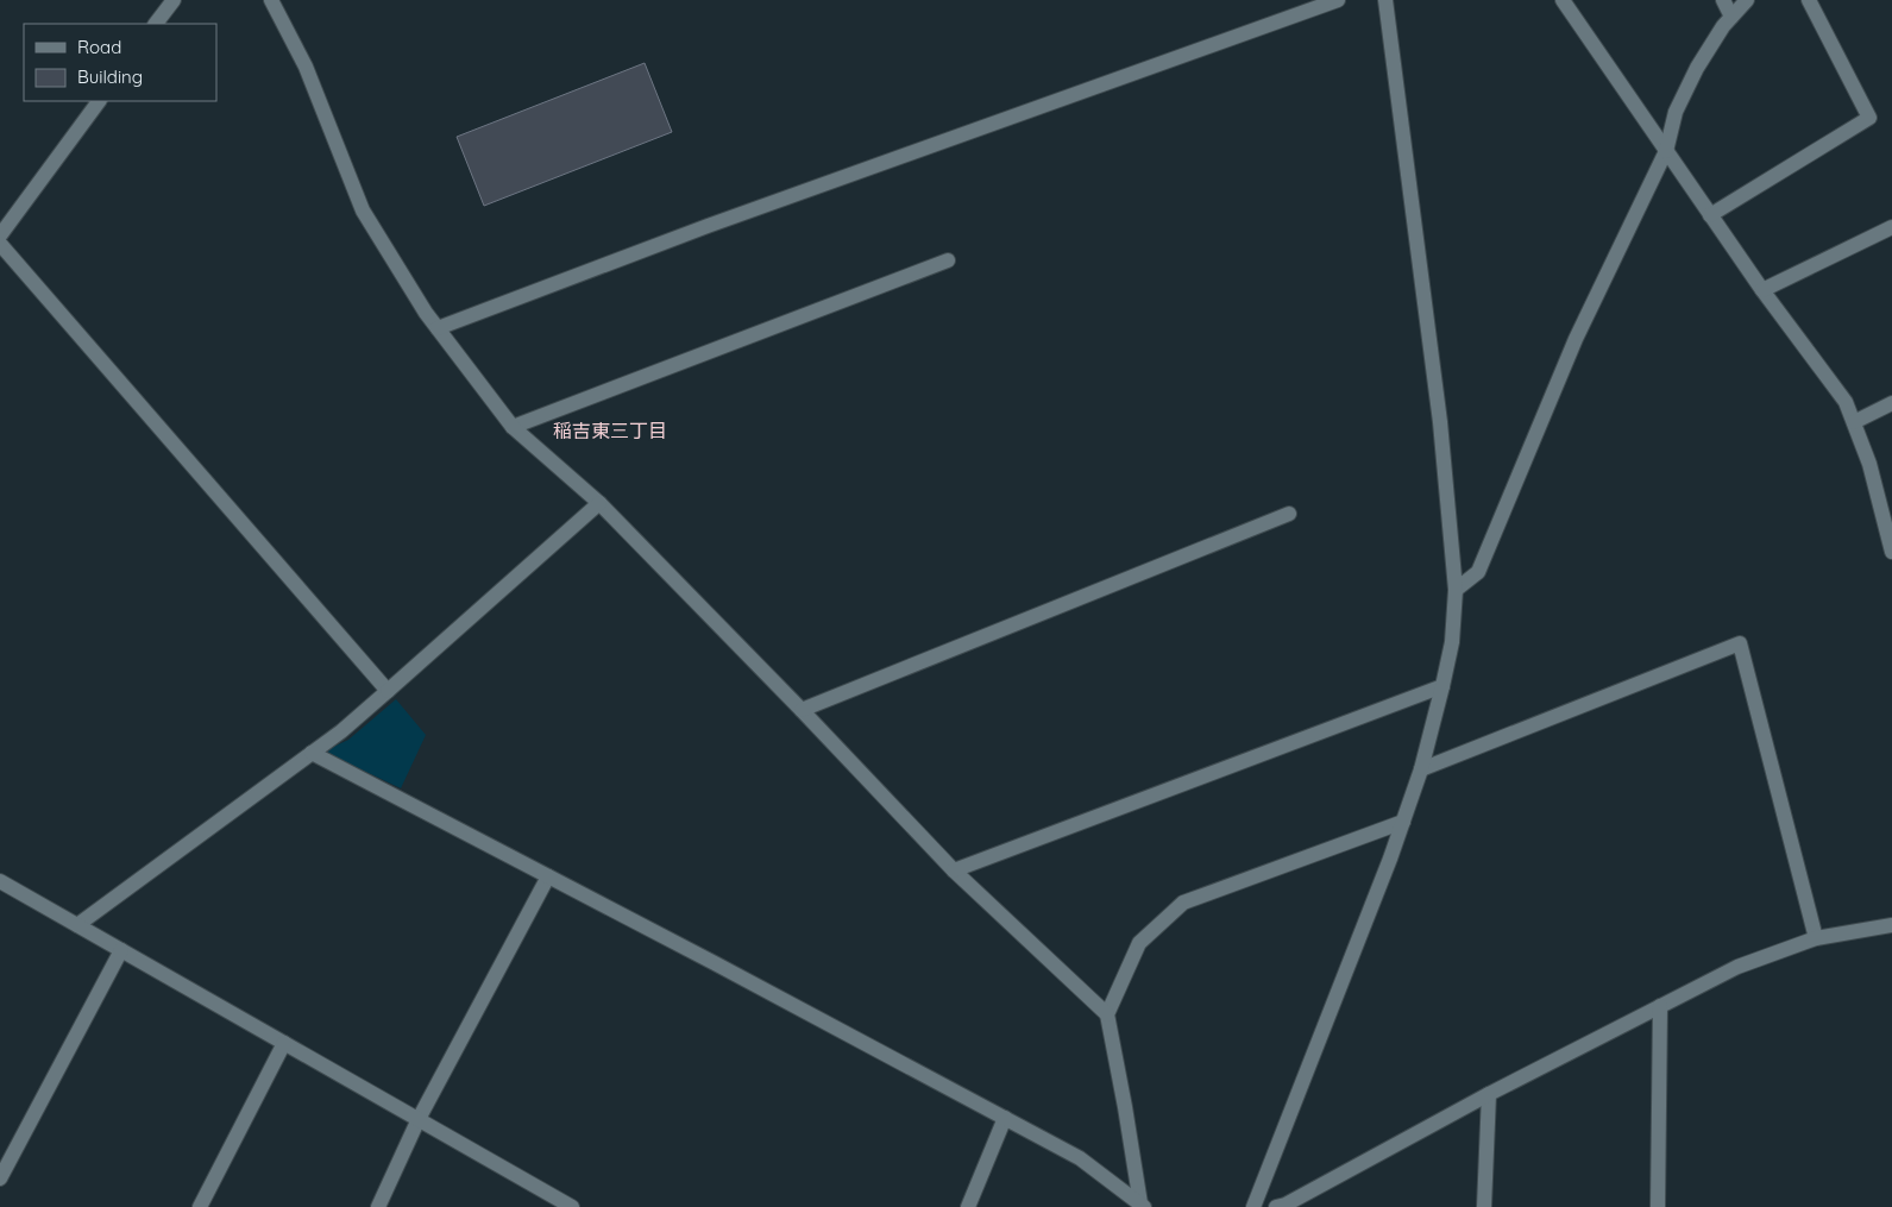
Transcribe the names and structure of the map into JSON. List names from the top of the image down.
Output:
{
  "districts": ["稲吉東三丁目"],
  "legend": ["Road", "Building"]
}
